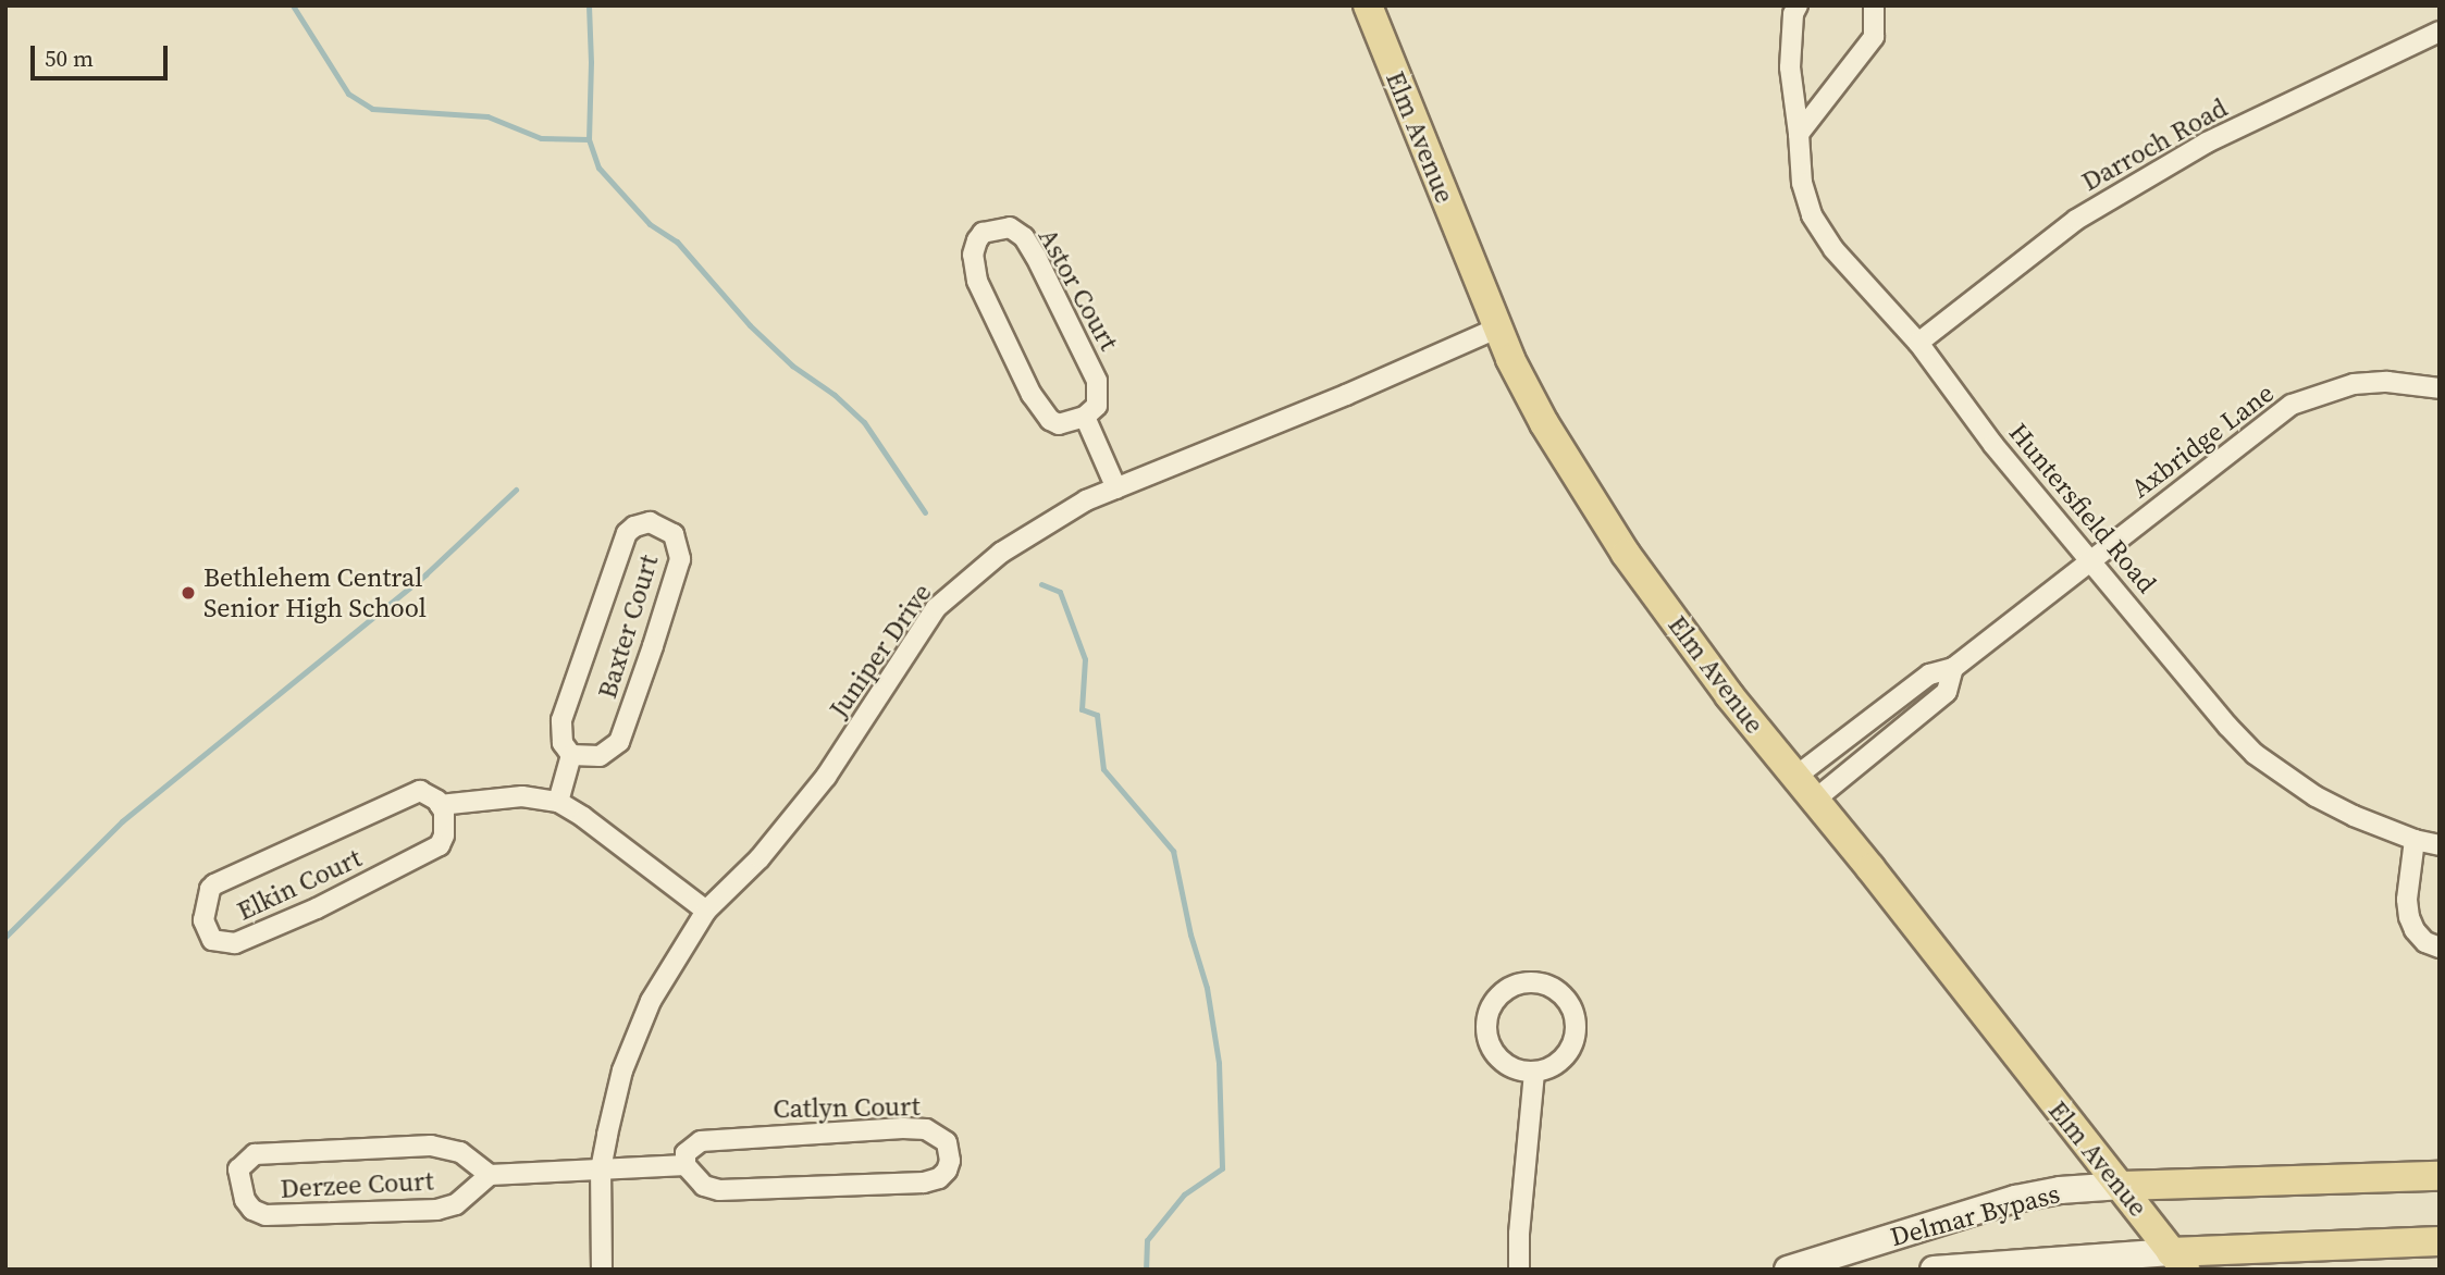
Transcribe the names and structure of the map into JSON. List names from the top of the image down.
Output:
{
  "streets": {
    "main road": ["Elm Avenue", "Delmar Bypass"],
    "street": [
      "Darroch Road",
      "Astor Court",
      "Axbridge Lane",
      "Huntersfield Road",
      "Baxter Court",
      "Juniper Drive",
      "Elkin Court",
      "Catlyn Court",
      "Derzee Court"
    ]
  },
  "crossings": [
    ["Elm Avenue", "Axbridge Lane"],
    ["Elm Avenue", "Juniper Drive"],
    ["Elm Avenue", "Delmar Bypass"],
    ["Darroch Road", "Huntersfield Road"],
    ["Axbridge Lane", "Huntersfield Road"],
    ["Juniper Drive", "Elkin Court"]
  ],
  "places": ["Bethlehem Central Senior High School"],
  "scale_bar": "50 m"
}
